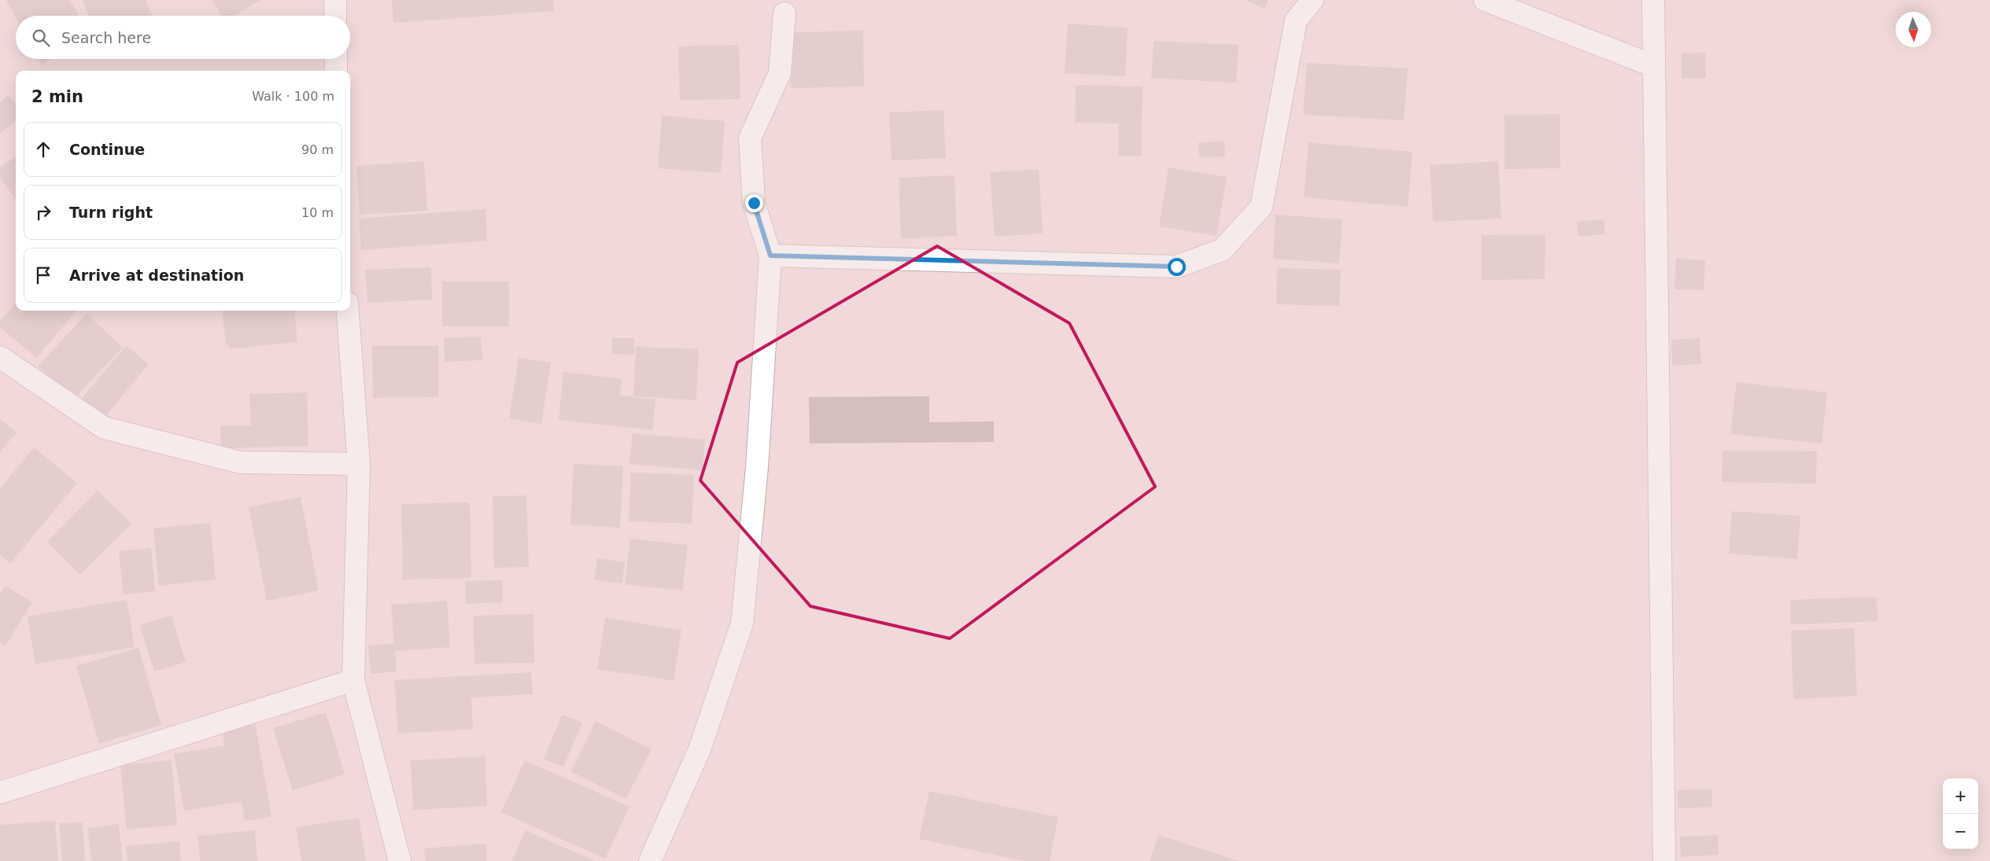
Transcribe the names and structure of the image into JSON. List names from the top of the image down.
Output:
{
  "north": "bottom",
  "page": {
    "search": "Search here",
    "heading": ["2 min", "Walk · 100 m"],
    "list": [
      ["Continue", "90 m"],
      ["Turn right", "10 m"],
      "Arrive at destination"
    ],
    "map_buttons": ["+", "−"]
  }
}
